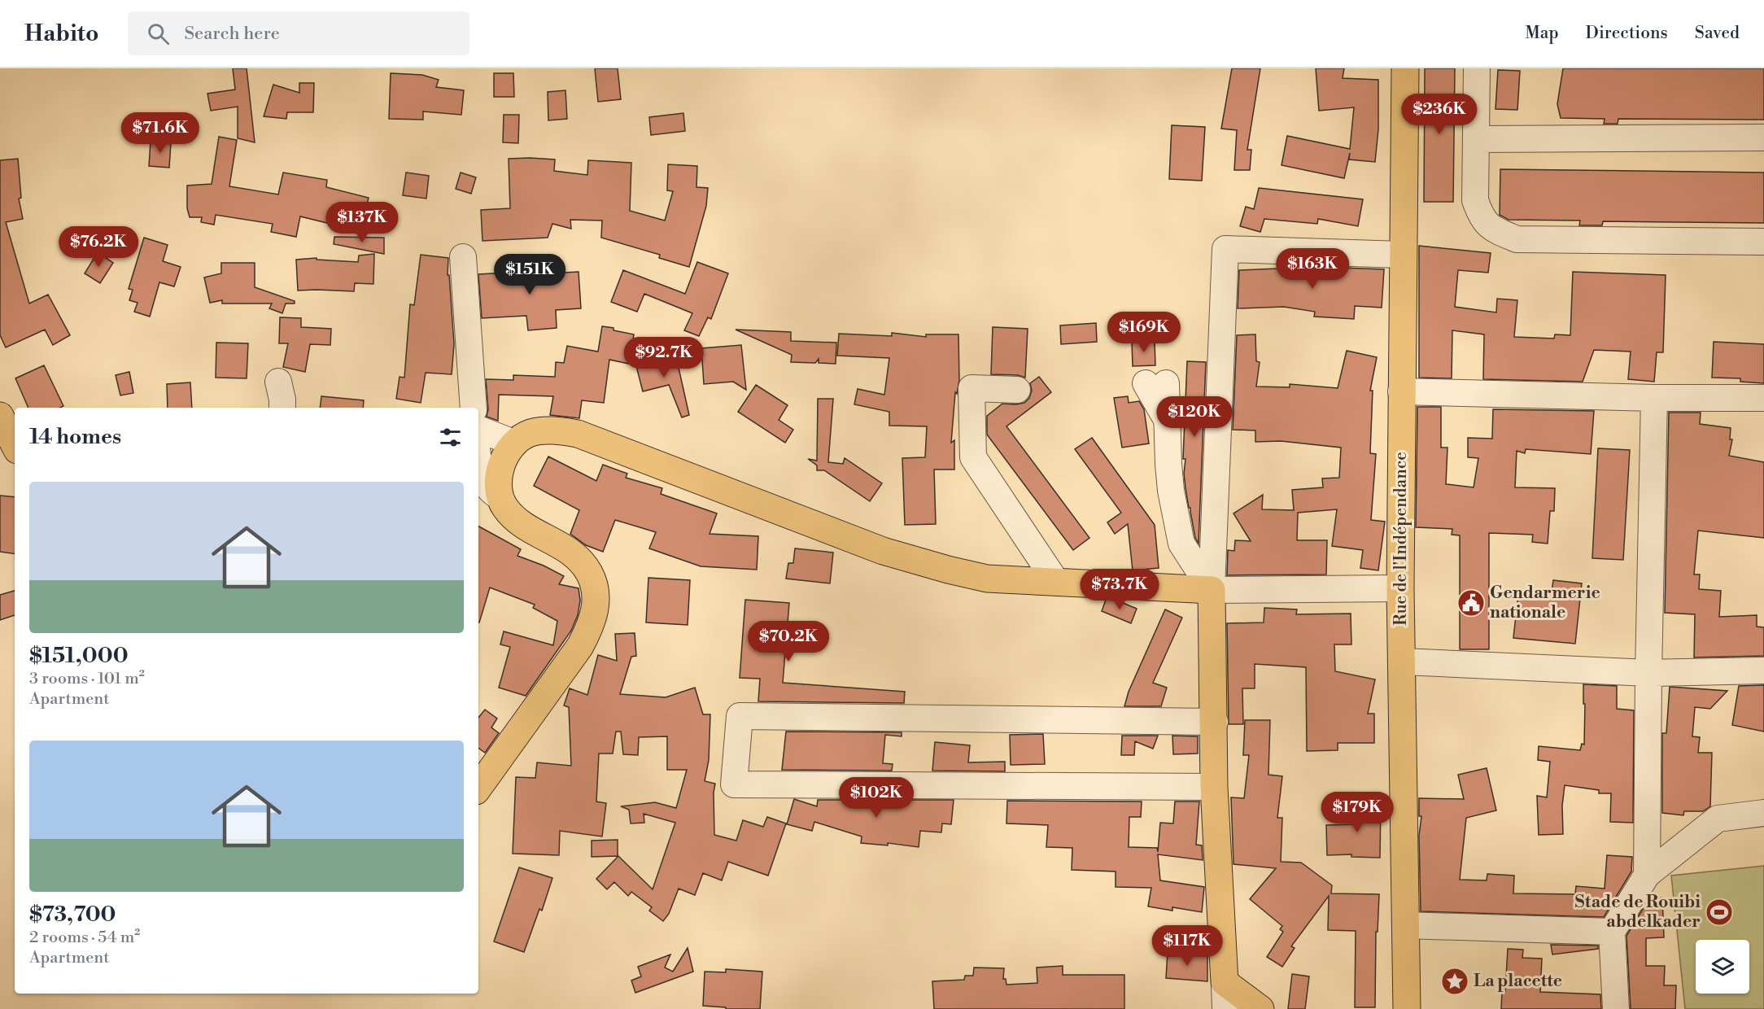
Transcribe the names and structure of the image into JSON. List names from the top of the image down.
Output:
{
  "streets": {
    "main road": ["Rue de l'Indépendance"]
  },
  "places": {
    "public building": ["Gendarmerie nationale"],
    "sports": ["Stade de Rouibi abdelkader"],
    "place": ["La placette"]
  },
  "page": {
    "header": "Habito",
    "search": "Search here",
    "nav": ["Map", "Directions", "Saved"],
    "price": [
      "$236K",
      "$71.6K",
      "$137K",
      "$76.2K",
      "$163K",
      "$151K",
      "$169K",
      "$92.7K",
      "$120K",
      "$73.7K",
      "$70.2K",
      "$102K",
      "$179K",
      "$117K"
    ],
    "heading": "14 homes",
    "list": [
      {
        "name": "$151,000",
        "note": "3 rooms · 101 m² · Apartment"
      },
      {
        "name": "$73,700",
        "note": "2 rooms · 54 m² · Apartment"
      }
    ]
  }
}
